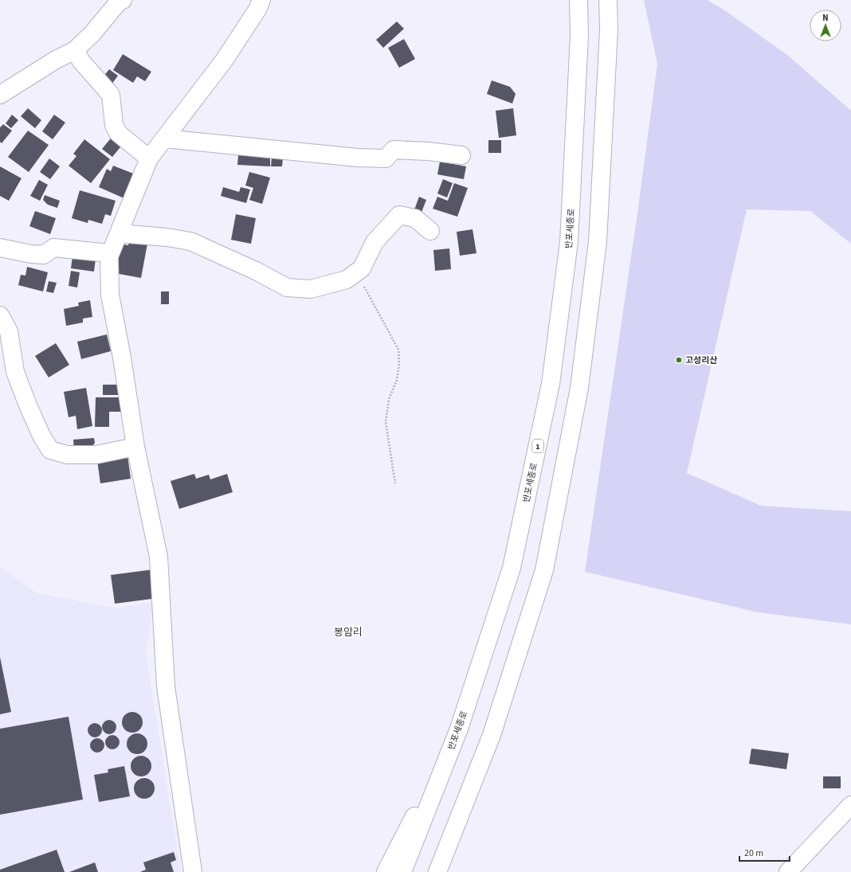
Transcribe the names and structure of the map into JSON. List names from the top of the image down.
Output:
{
  "streets": {
    "main road": ["반포세종로", "1"]
  },
  "districts": ["봉암리"],
  "places": ["고성리산"],
  "scale_bar": "20 m",
  "north": "top"
}
